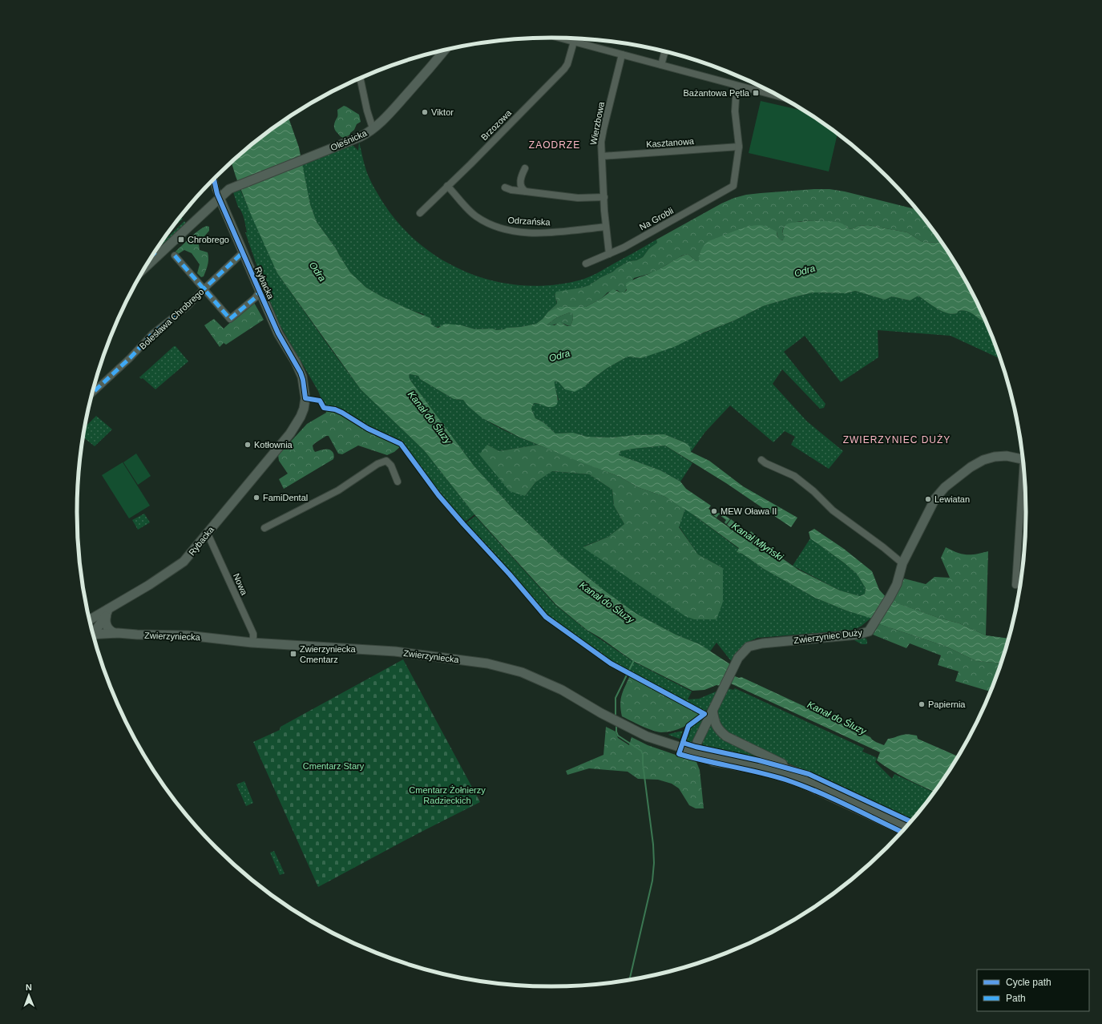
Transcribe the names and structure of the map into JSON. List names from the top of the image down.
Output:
{
  "streets": {
    "street": [
      "Wierzbowa",
      "Brzozowa",
      "Oleśnicka",
      "Kasztanowa",
      "Na Grobli",
      "Odrzańska",
      "Rybacka",
      "Bolesława Chrobrego",
      "Nowa",
      "Zwierzyniecka",
      "Zwierzyniec Duży"
    ]
  },
  "crossings": [
    ["Wierzbowa", "Kasztanowa"],
    ["Wierzbowa", "Na Grobli"],
    ["Wierzbowa", "Odrzańska"],
    ["Brzozowa", "Odrzańska"],
    ["Oleśnicka", "Rybacka"],
    ["Kasztanowa", "Na Grobli"],
    ["Rybacka", "Bolesława Chrobrego"],
    ["Rybacka", "Nowa"],
    ["Nowa", "Zwierzyniecka"],
    ["Zwierzyniecka", "Zwierzyniec Duży"]
  ],
  "districts": ["ZAODRZE", "ZWIERZYNIEC DUŻY"],
  "water": ["Odra", "Kanał do Śluzy", "Kanał Młyński"],
  "parks": ["Cmentarz Stary", "Cmentarz Żołnierzy Radzieckich"],
  "places": {
    "transit": ["Bażantowa Pętla", "Chrobrego", "Zwierzyniecka Cmentarz"],
    "other": [
      "Viktor",
      "Kotłownia",
      "FamiDental",
      "Lewiatan",
      "MEW Oława II",
      "Papiernia"
    ]
  },
  "legend": ["Cycle path", "Path"],
  "north": "top"
}
